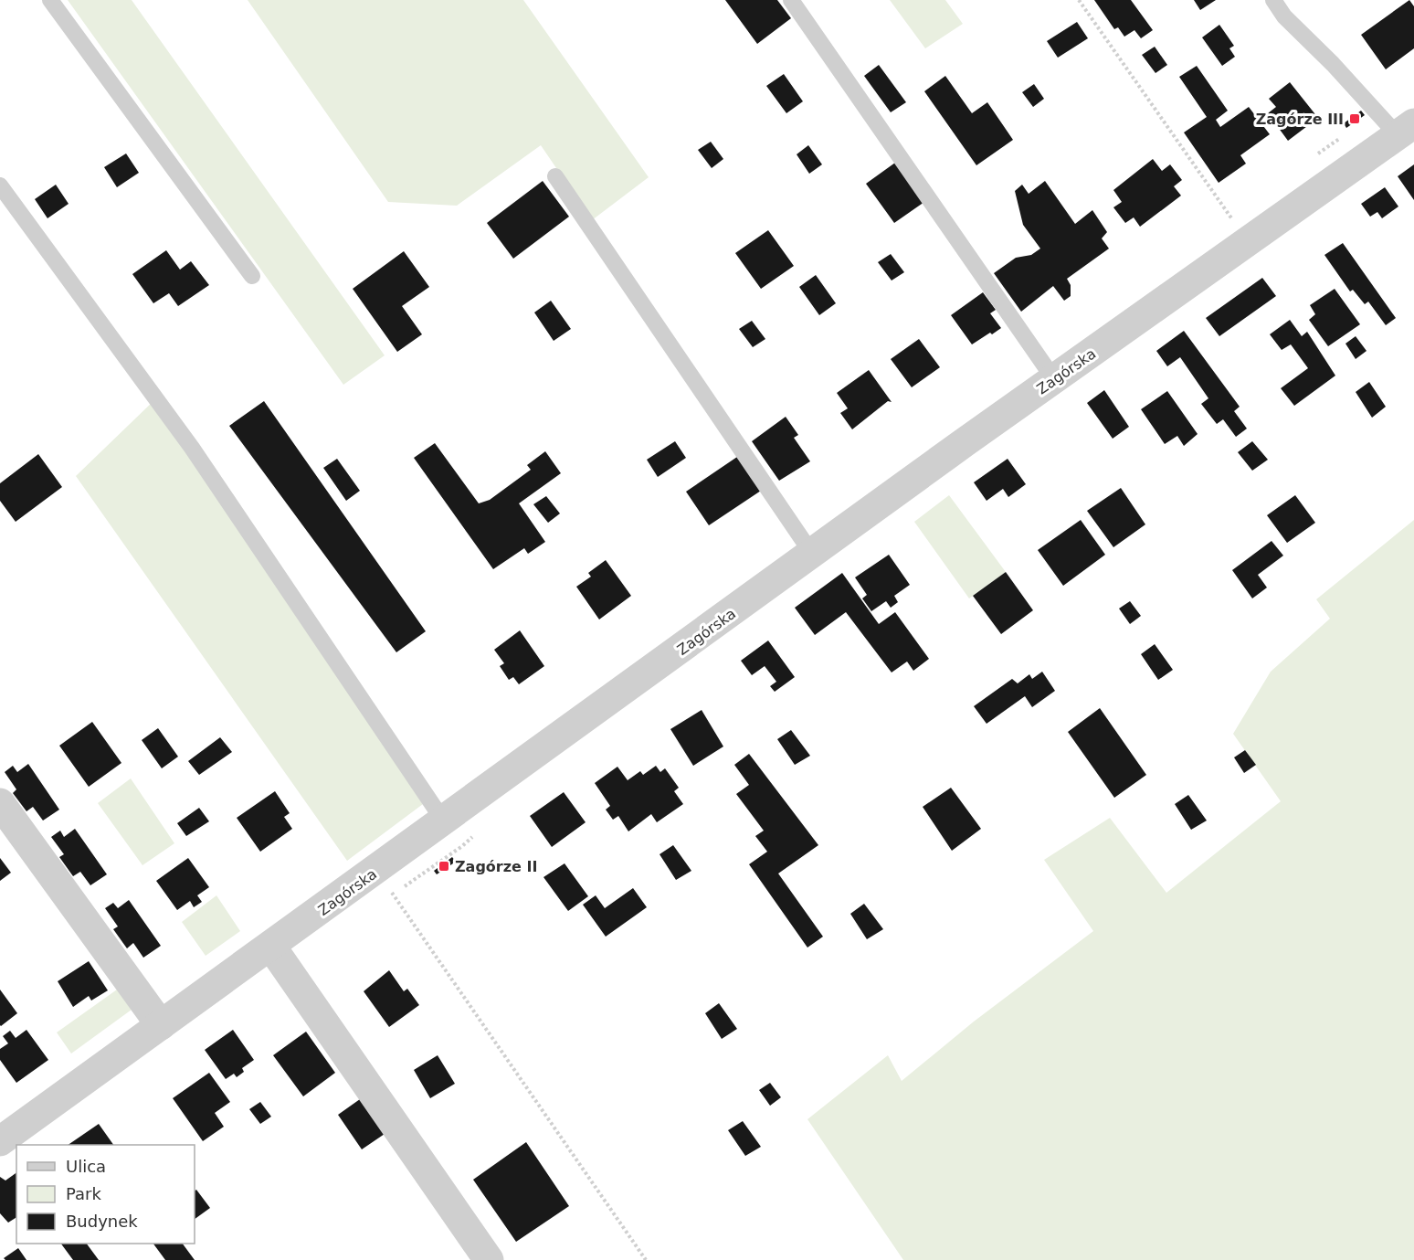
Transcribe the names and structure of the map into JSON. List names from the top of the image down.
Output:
{
  "streets": {
    "street": ["Zagórska"]
  },
  "places": {
    "transit": ["Zagórze III", "Zagórze II"]
  },
  "legend": ["Ulica", "Park", "Budynek"]
}
